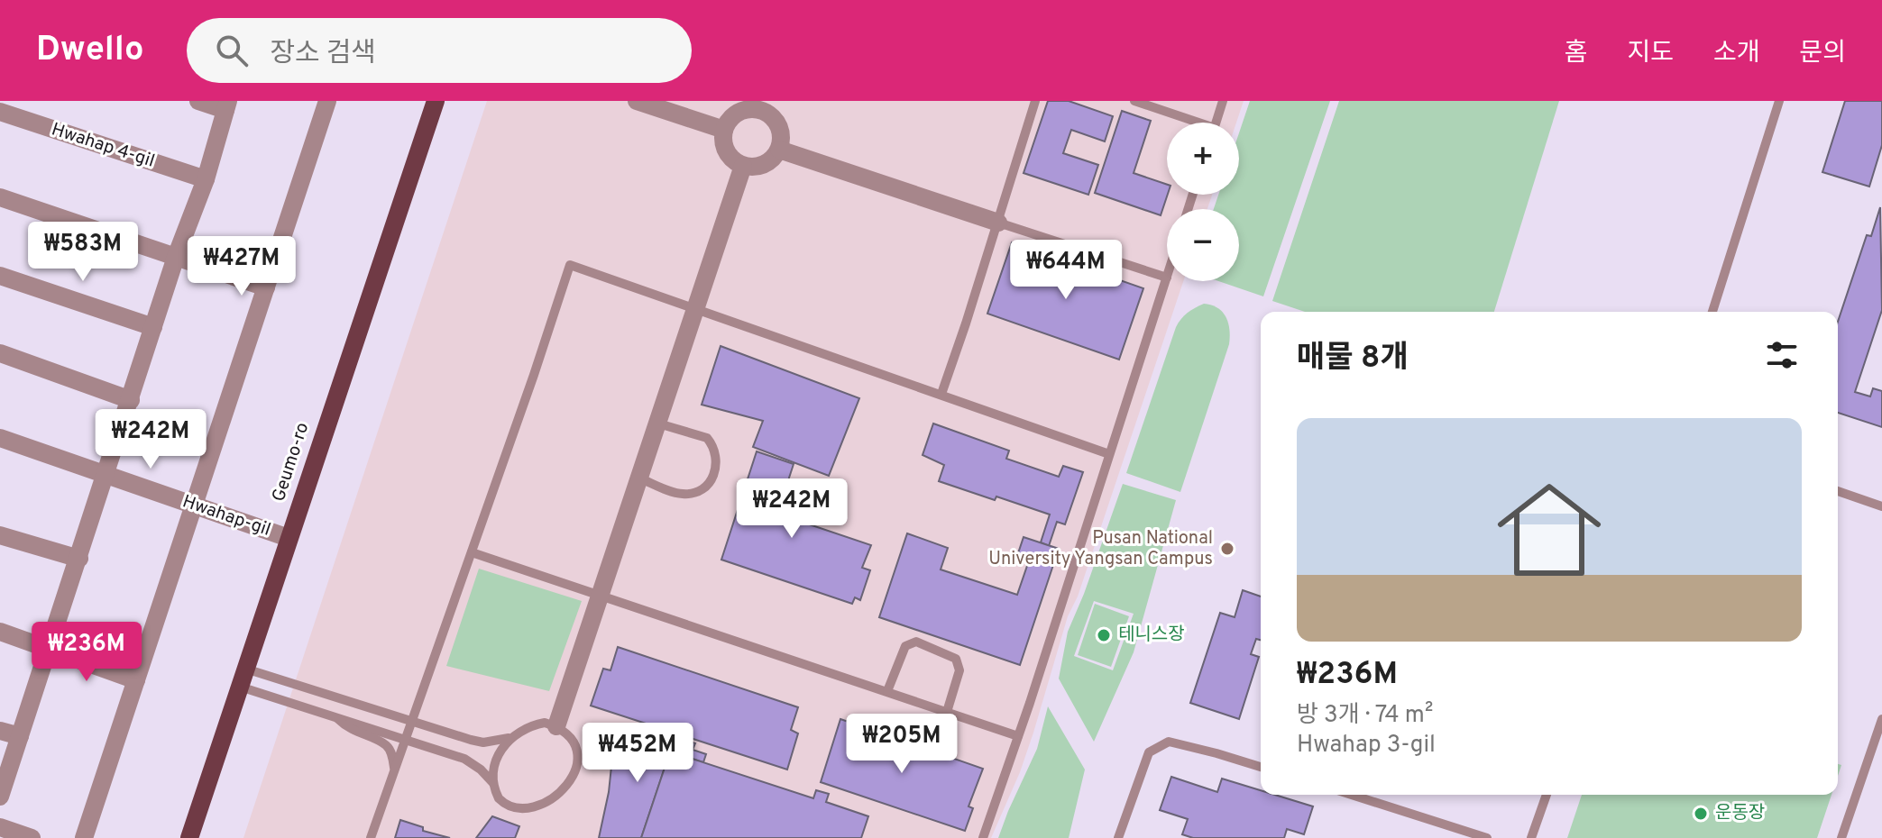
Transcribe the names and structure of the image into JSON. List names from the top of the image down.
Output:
{
  "streets": {
    "main road": ["Geumo-ro"],
    "street": ["Hwahap 4-gil", "Hwahap-gil"]
  },
  "crossings": [
    ["Geumo-ro", "Hwahap-gil"]
  ],
  "places": ["Pusan National University Yangsan Campus", "테니스장", "운동장"],
  "page": {
    "header": "Dwello",
    "search": "장소 검색",
    "nav": [
      "홈",
      "지도",
      "소개",
      "문의"
    ],
    "map_buttons": ["+", "−"],
    "price": [
      "₩583M",
      "₩427M",
      "₩644M",
      "₩242M",
      "₩242M",
      "₩236M",
      "₩205M",
      "₩452M"
    ],
    "heading": "매물 8개",
    "list": [
      {
        "name": "₩236M",
        "note": "방 3개 · 74 m² · Hwahap 3-gil"
      }
    ]
  }
}
